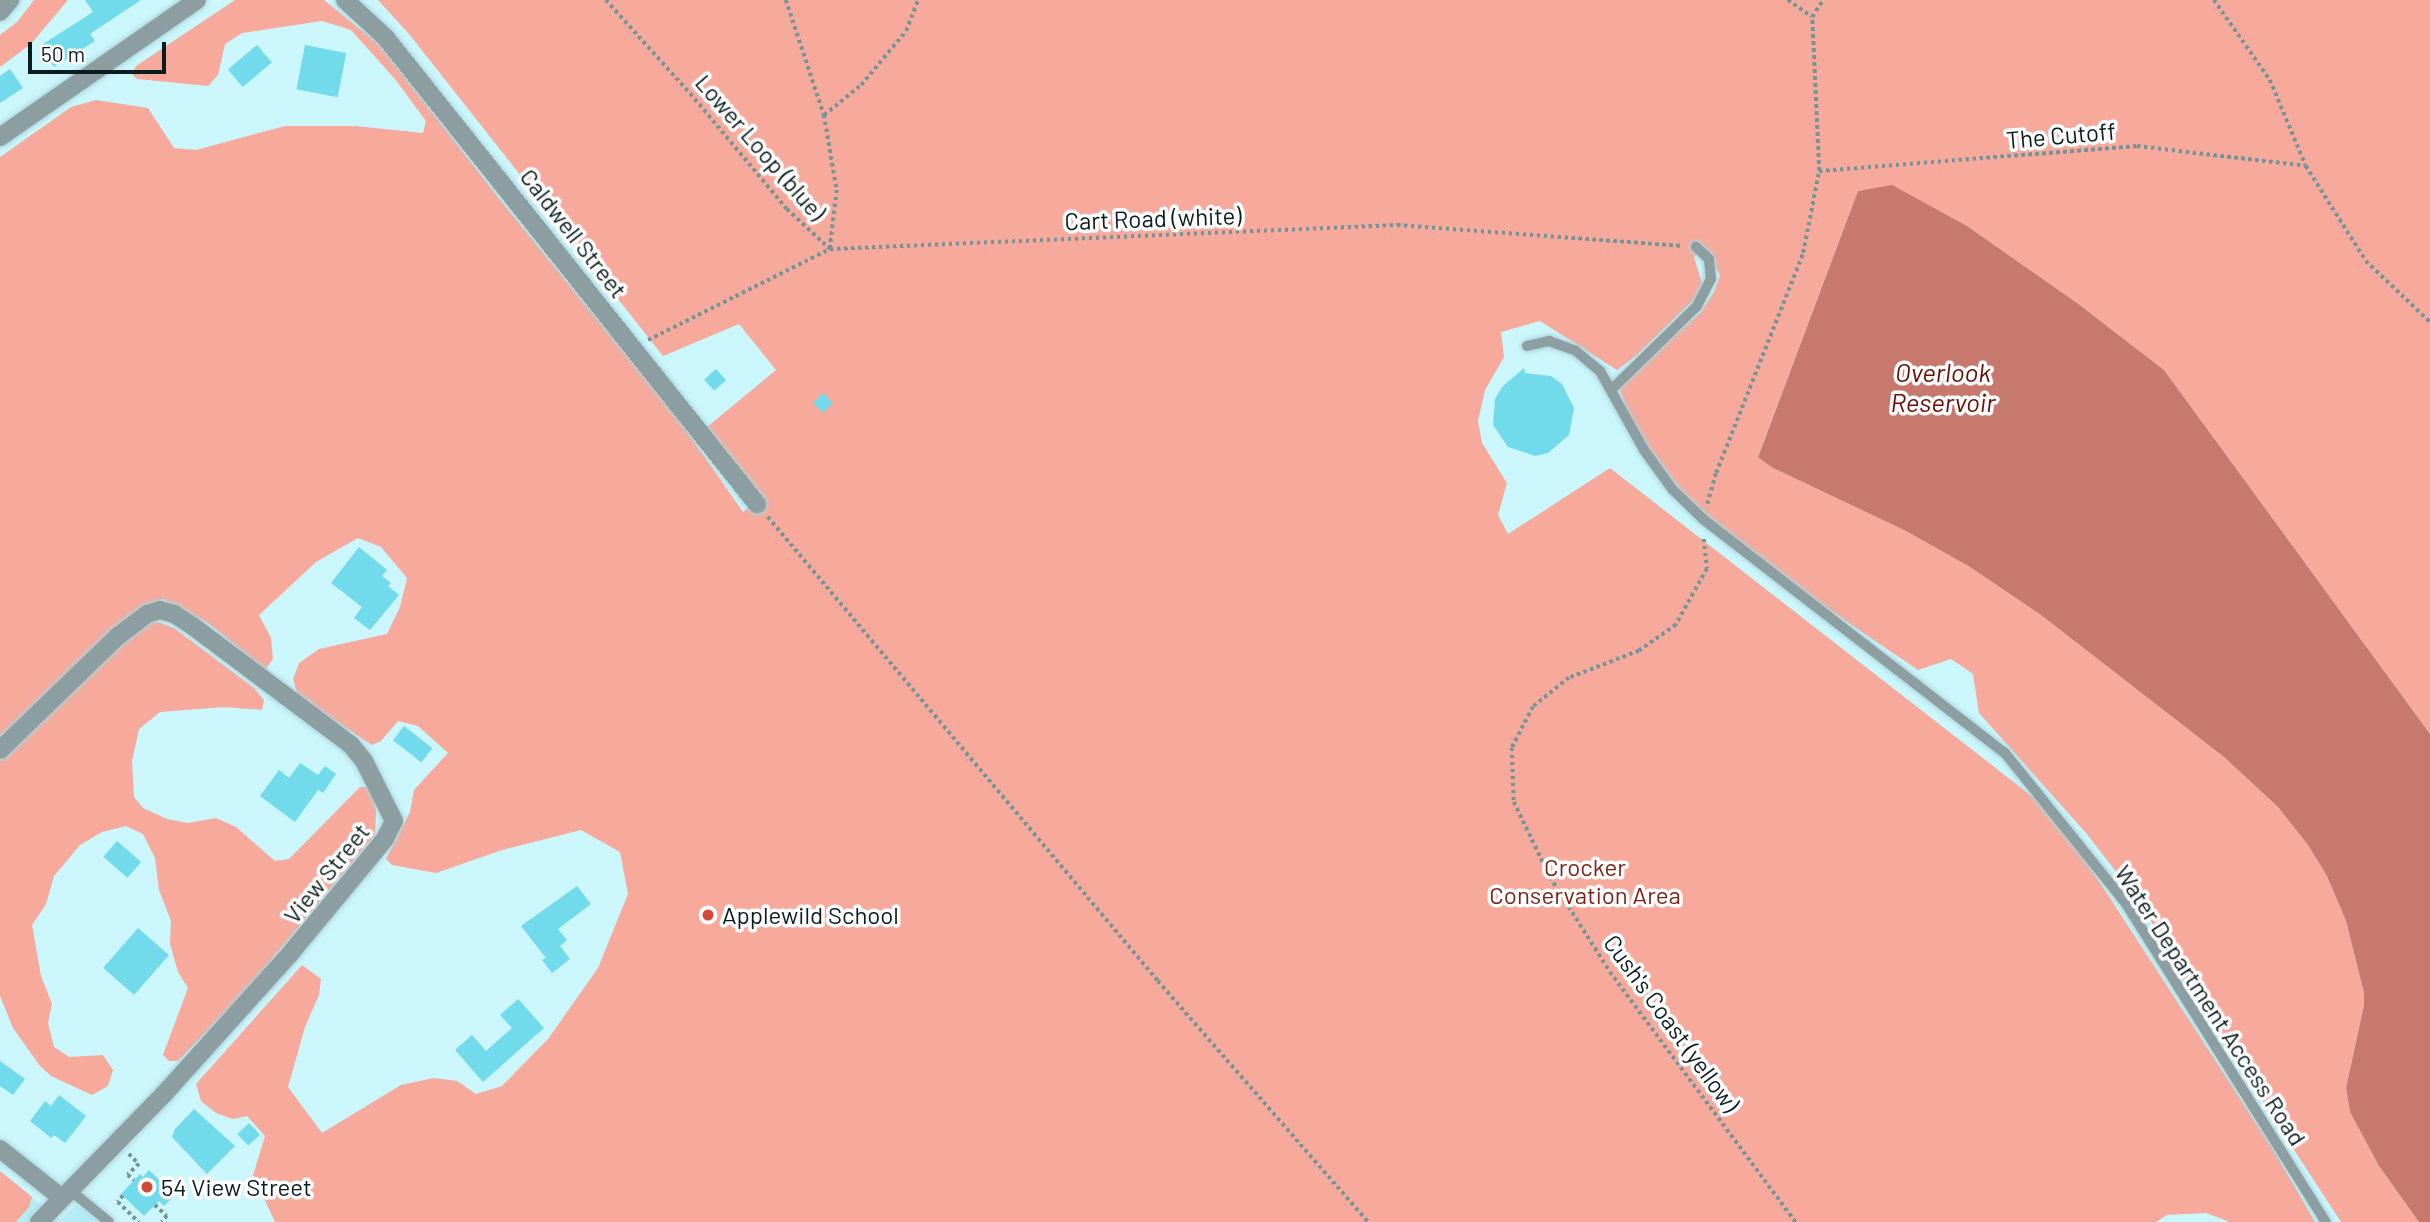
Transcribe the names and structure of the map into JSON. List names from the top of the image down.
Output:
{
  "streets": {
    "street": ["Caldwell Street", "View Street"],
    "lane": ["Water Department Access Road"],
    "path": [
      "The Cutoff",
      "Lower Loop (blue)",
      "Cart Road (white)",
      "Cush's Coast (yellow)"
    ]
  },
  "crossings": [
    ["Lower Loop (blue)", "Cart Road (white)"],
    ["Cart Road (white)", "Caldwell Street"],
    ["Water Department Access Road", "Cush's Coast (yellow)"]
  ],
  "water": ["Overlook Reservoir"],
  "parks": ["Crocker Conservation Area"],
  "places": ["Applewild School", "54 View Street"],
  "scale_bar": "50 m"
}
